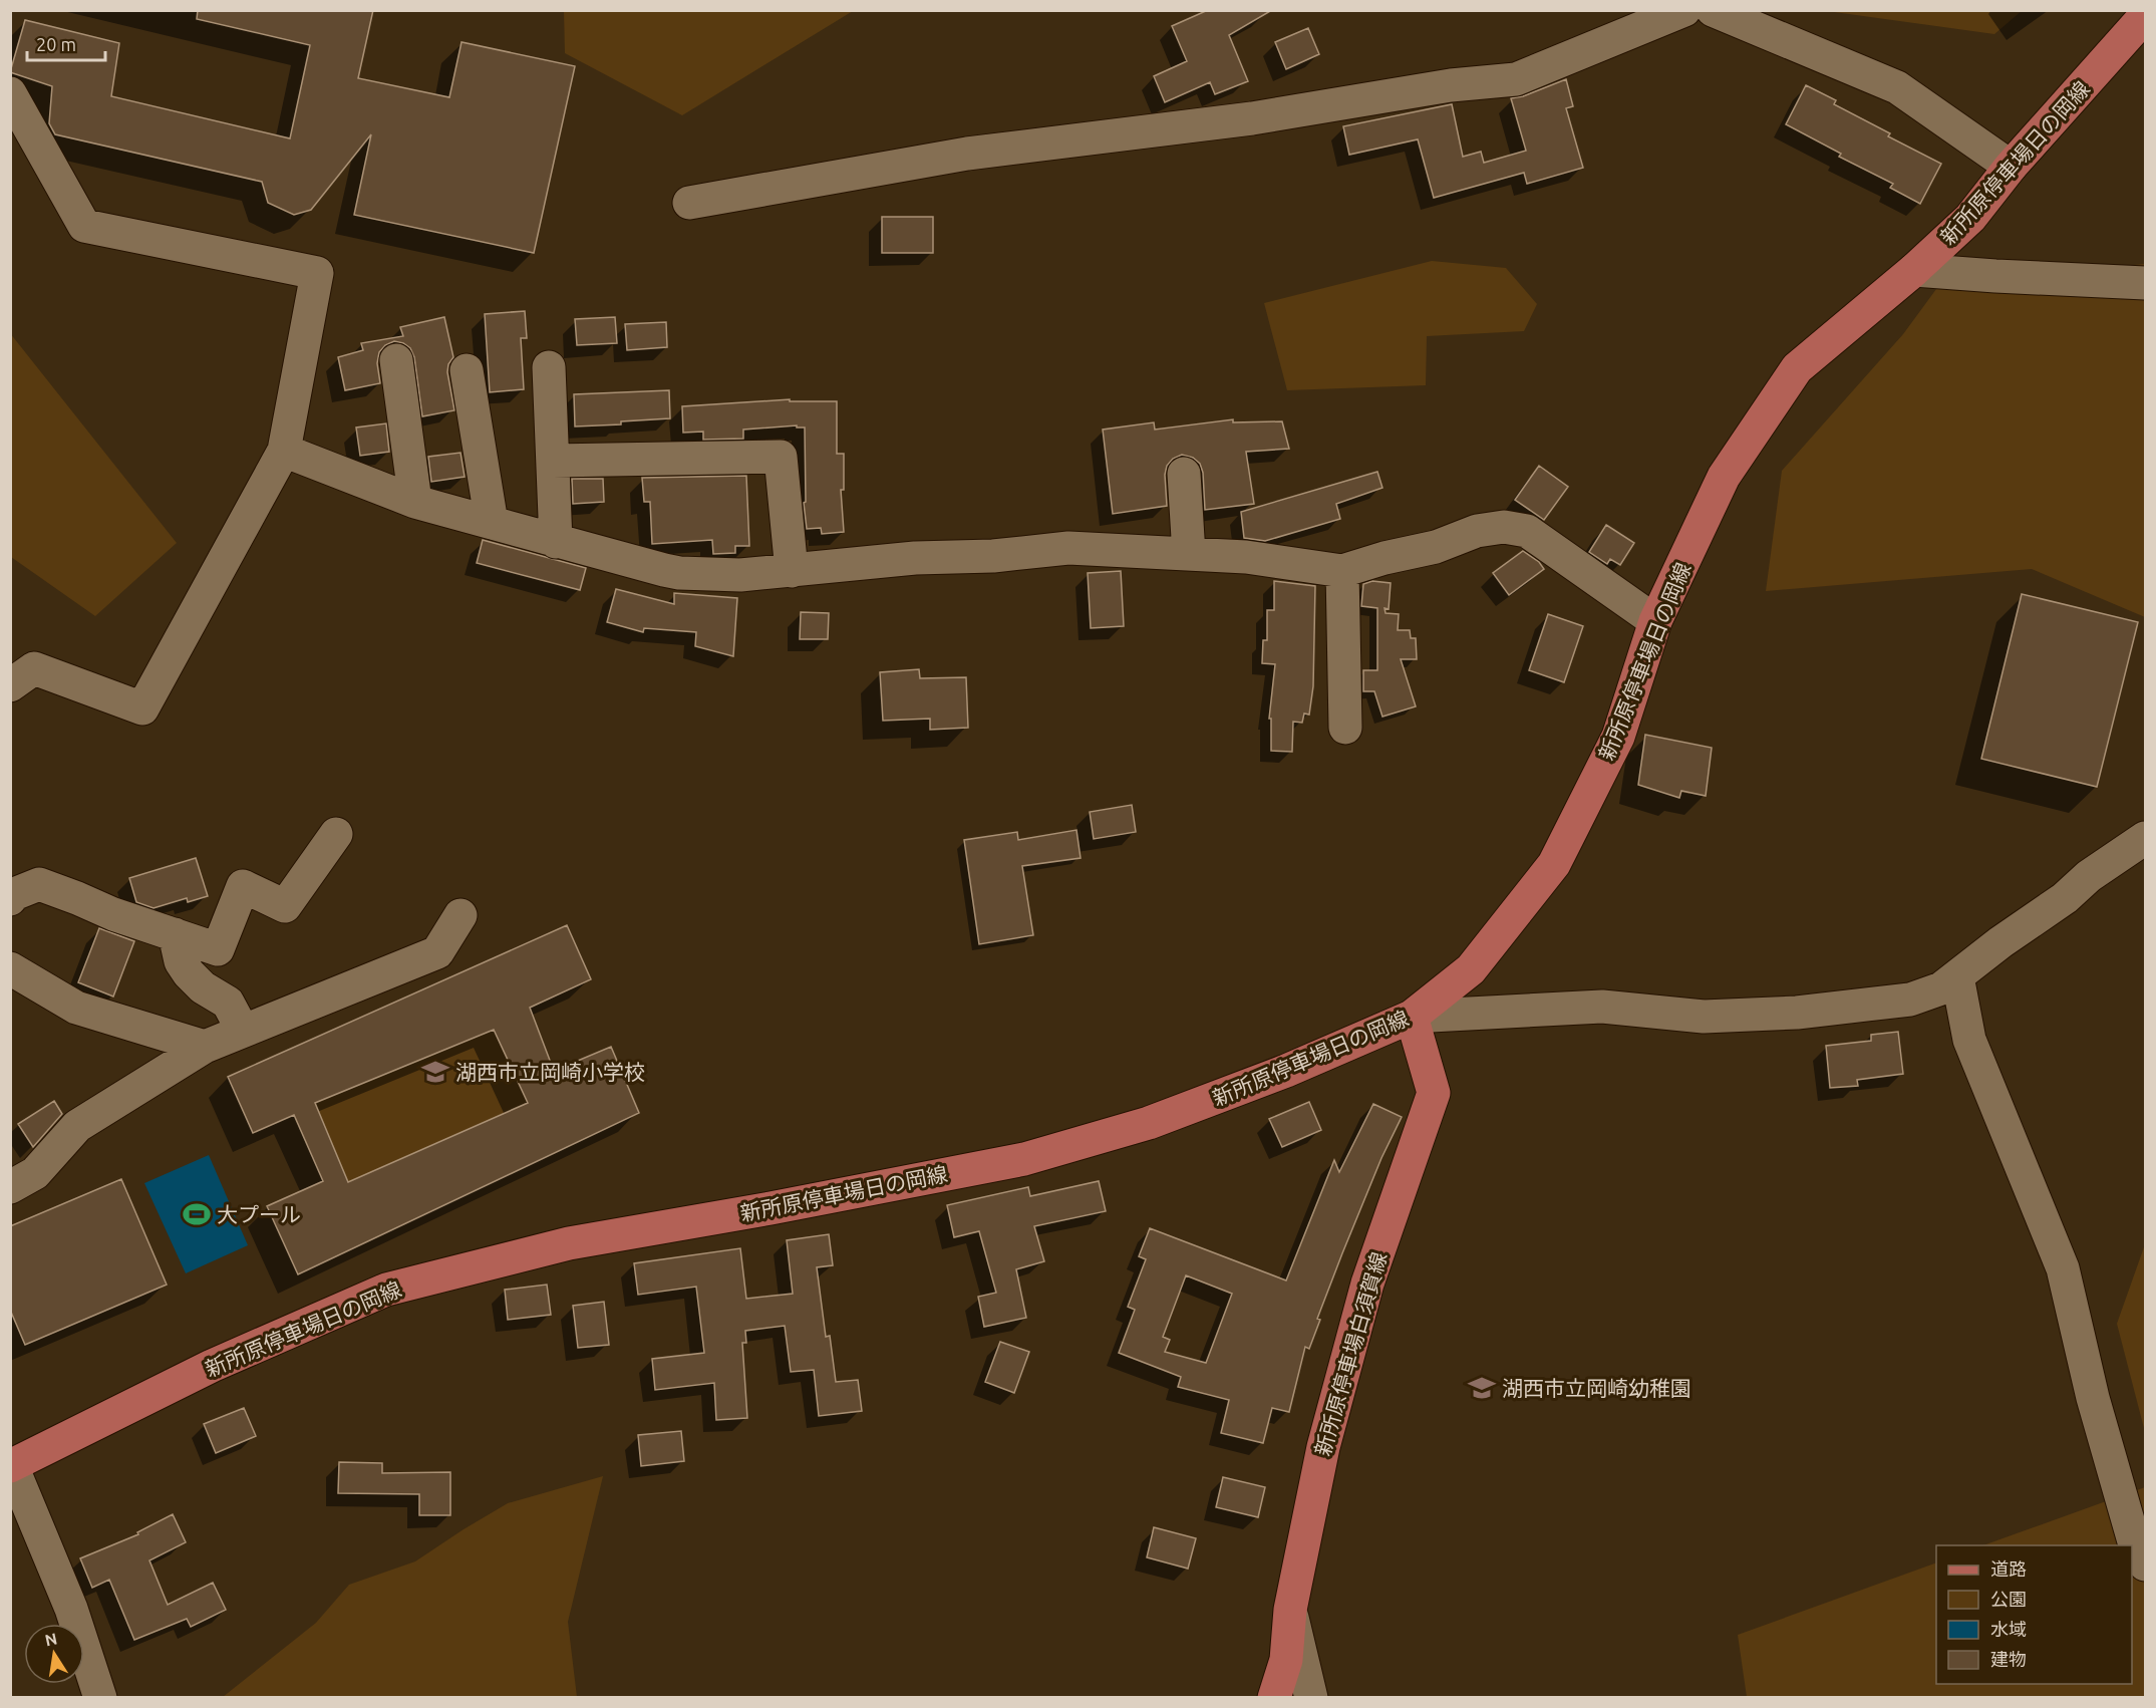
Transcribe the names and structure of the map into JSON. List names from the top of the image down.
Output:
{
  "streets": {
    "main road": ["新所原停車場日の岡線", "新所原停車場白須賀線"]
  },
  "crossings": [
    ["新所原停車場日の岡線", "新所原停車場白須賀線"]
  ],
  "places": {
    "school or university": ["湖西市立岡崎小学校", "湖西市立岡崎幼稚園"],
    "sports": ["大プール"]
  },
  "legend": [
    "道路",
    "公園",
    "水域",
    "建物"
  ],
  "scale_bar": "20 m",
  "north": "top"
}
